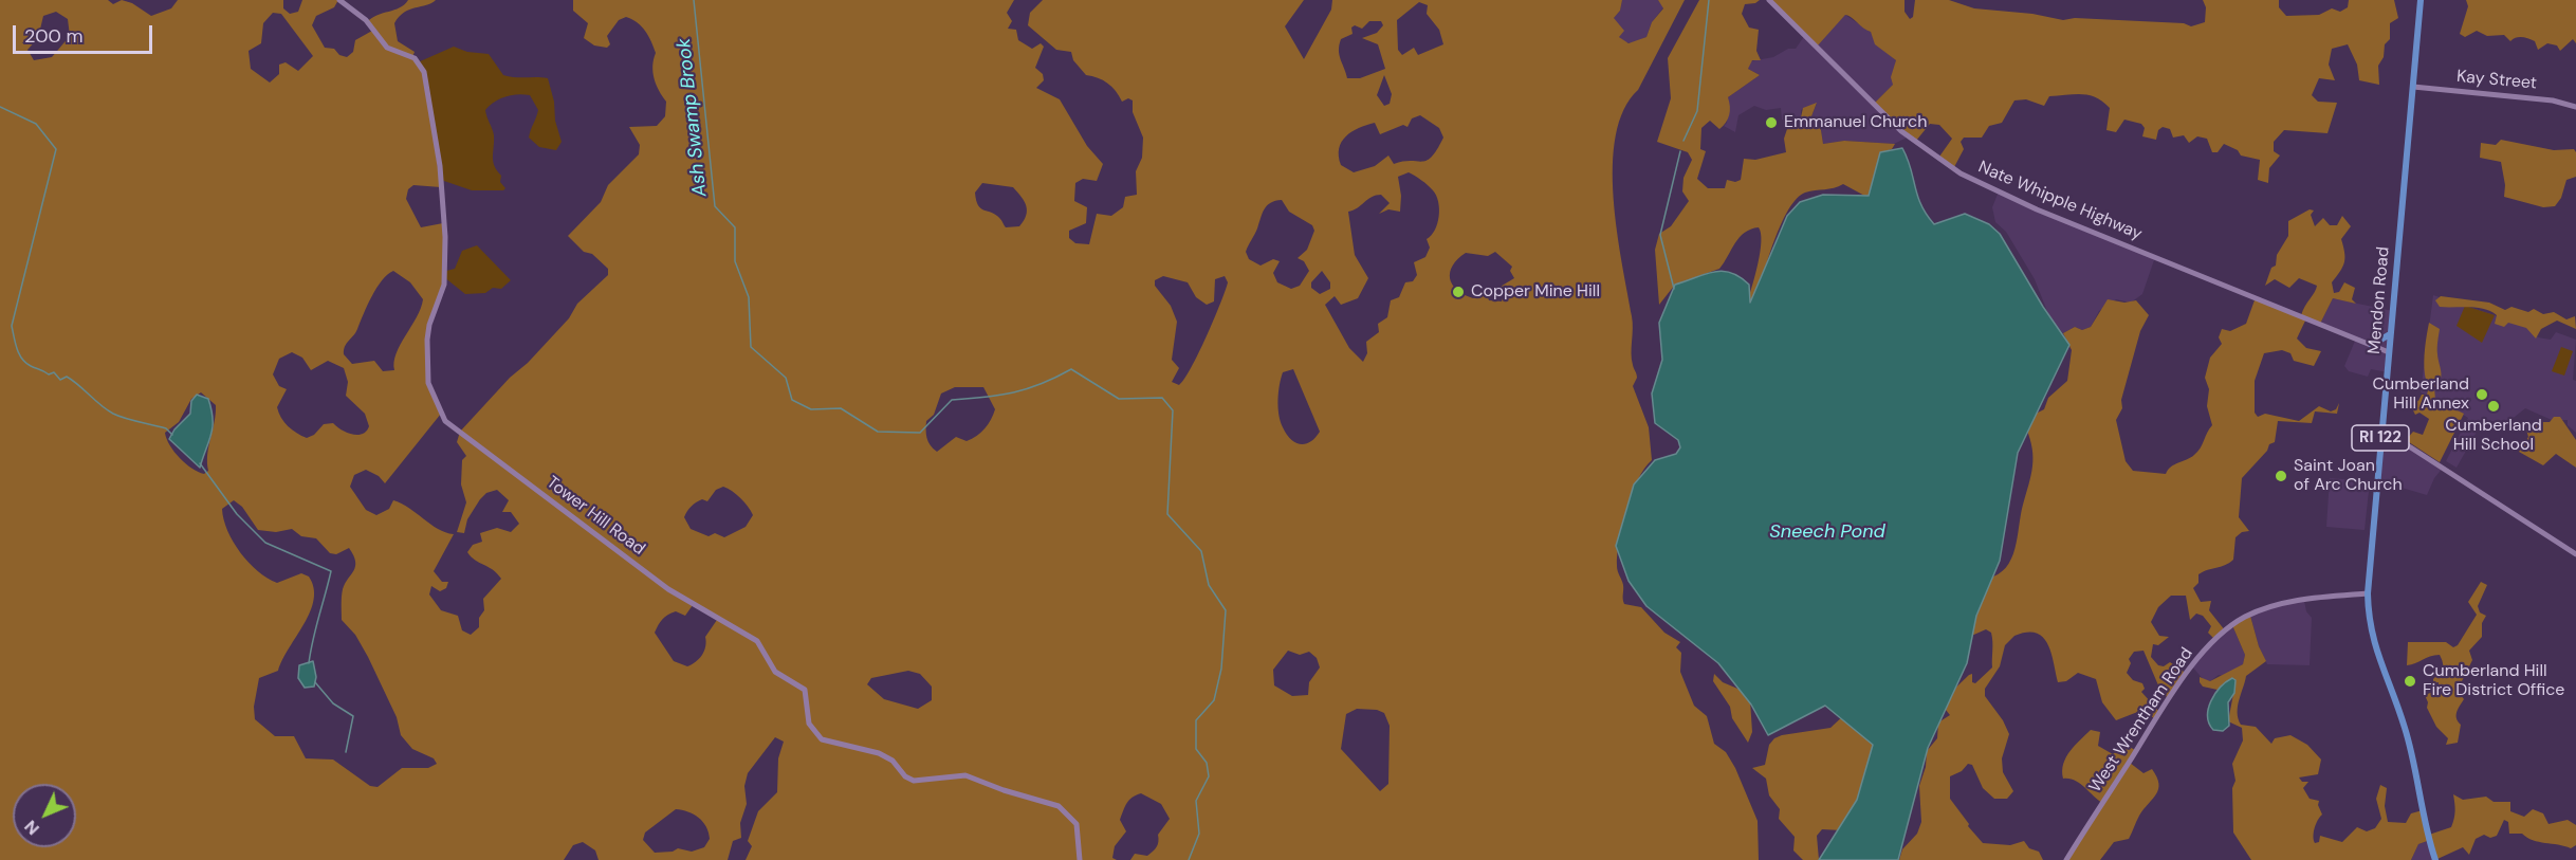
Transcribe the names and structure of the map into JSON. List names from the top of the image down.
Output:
{
  "streets": {
    "main road": ["Mendon Road", "RI 122"],
    "street": [
      "Kay Street",
      "Nate Whipple Highway",
      "Tower Hill Road",
      "West Wrentham Road"
    ]
  },
  "crossings": [
    ["Kay Street", "Mendon Road"],
    ["Nate Whipple Highway", "Mendon Road"],
    ["Mendon Road", "West Wrentham Road"]
  ],
  "water": ["Ash Swamp Brook", "Sneech Pond"],
  "places": [
    "Emmanuel Church",
    "Copper Mine Hill",
    "Cumberland Hill Annex",
    "Cumberland Hill School",
    "Saint Joan of Arc Church",
    "Cumberland Hill Fire District Office"
  ],
  "scale_bar": "200 m",
  "north": "bottom left"
}
